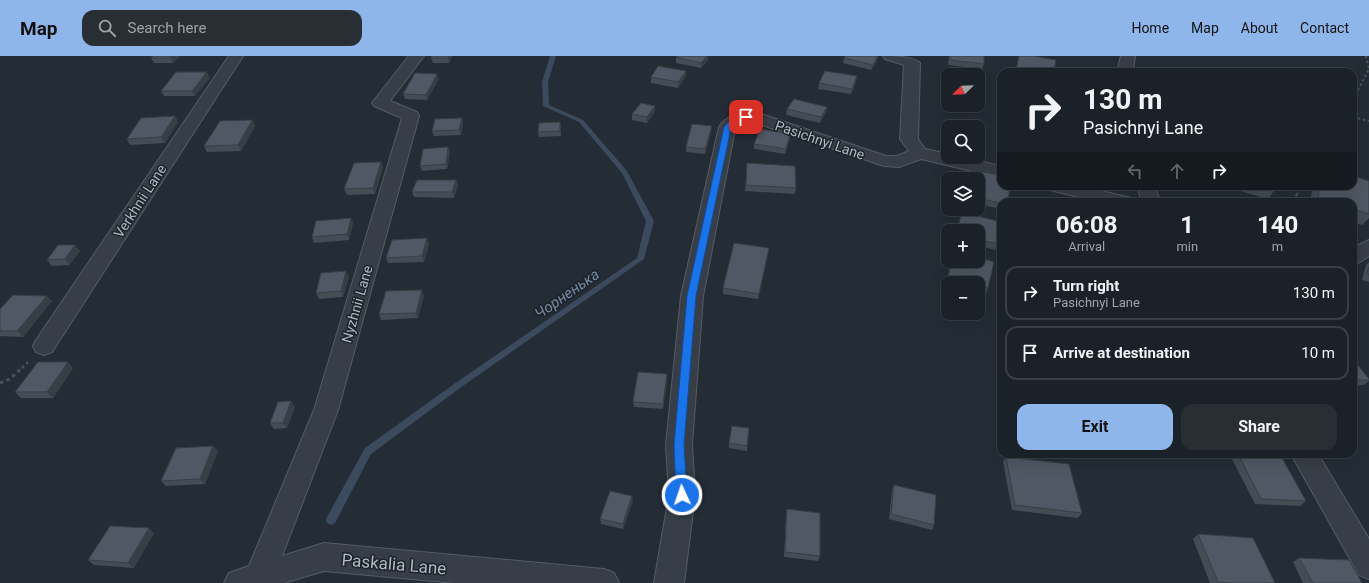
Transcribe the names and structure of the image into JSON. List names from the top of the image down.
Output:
{
  "streets": {
    "street": [
      "Pasichnyi Lane",
      "Verkhnii Lane",
      "Nyzhnii Lane",
      "Paskalia Lane"
    ]
  },
  "crossings": [
    ["Nyzhnii Lane", "Paskalia Lane"]
  ],
  "water": ["Чорненька"],
  "north": "bottom left",
  "page": {
    "header": "Map",
    "search": "Search here",
    "nav": [
      "Home",
      "Map",
      "About",
      "Contact"
    ],
    "map_buttons": ["+", "−"],
    "turn": ["130 m", "Pasichnyi Lane"],
    "eta": [
      "06:08",
      "Arrival",
      "1",
      "min",
      "140",
      "m"
    ],
    "list": [
      {
        "name": "Turn right",
        "note": "Pasichnyi Lane",
        "value": "130 m"
      },
      {
        "name": "Arrive at destination",
        "value": "10 m"
      }
    ],
    "buttons": ["Exit", "Share"]
  }
}
